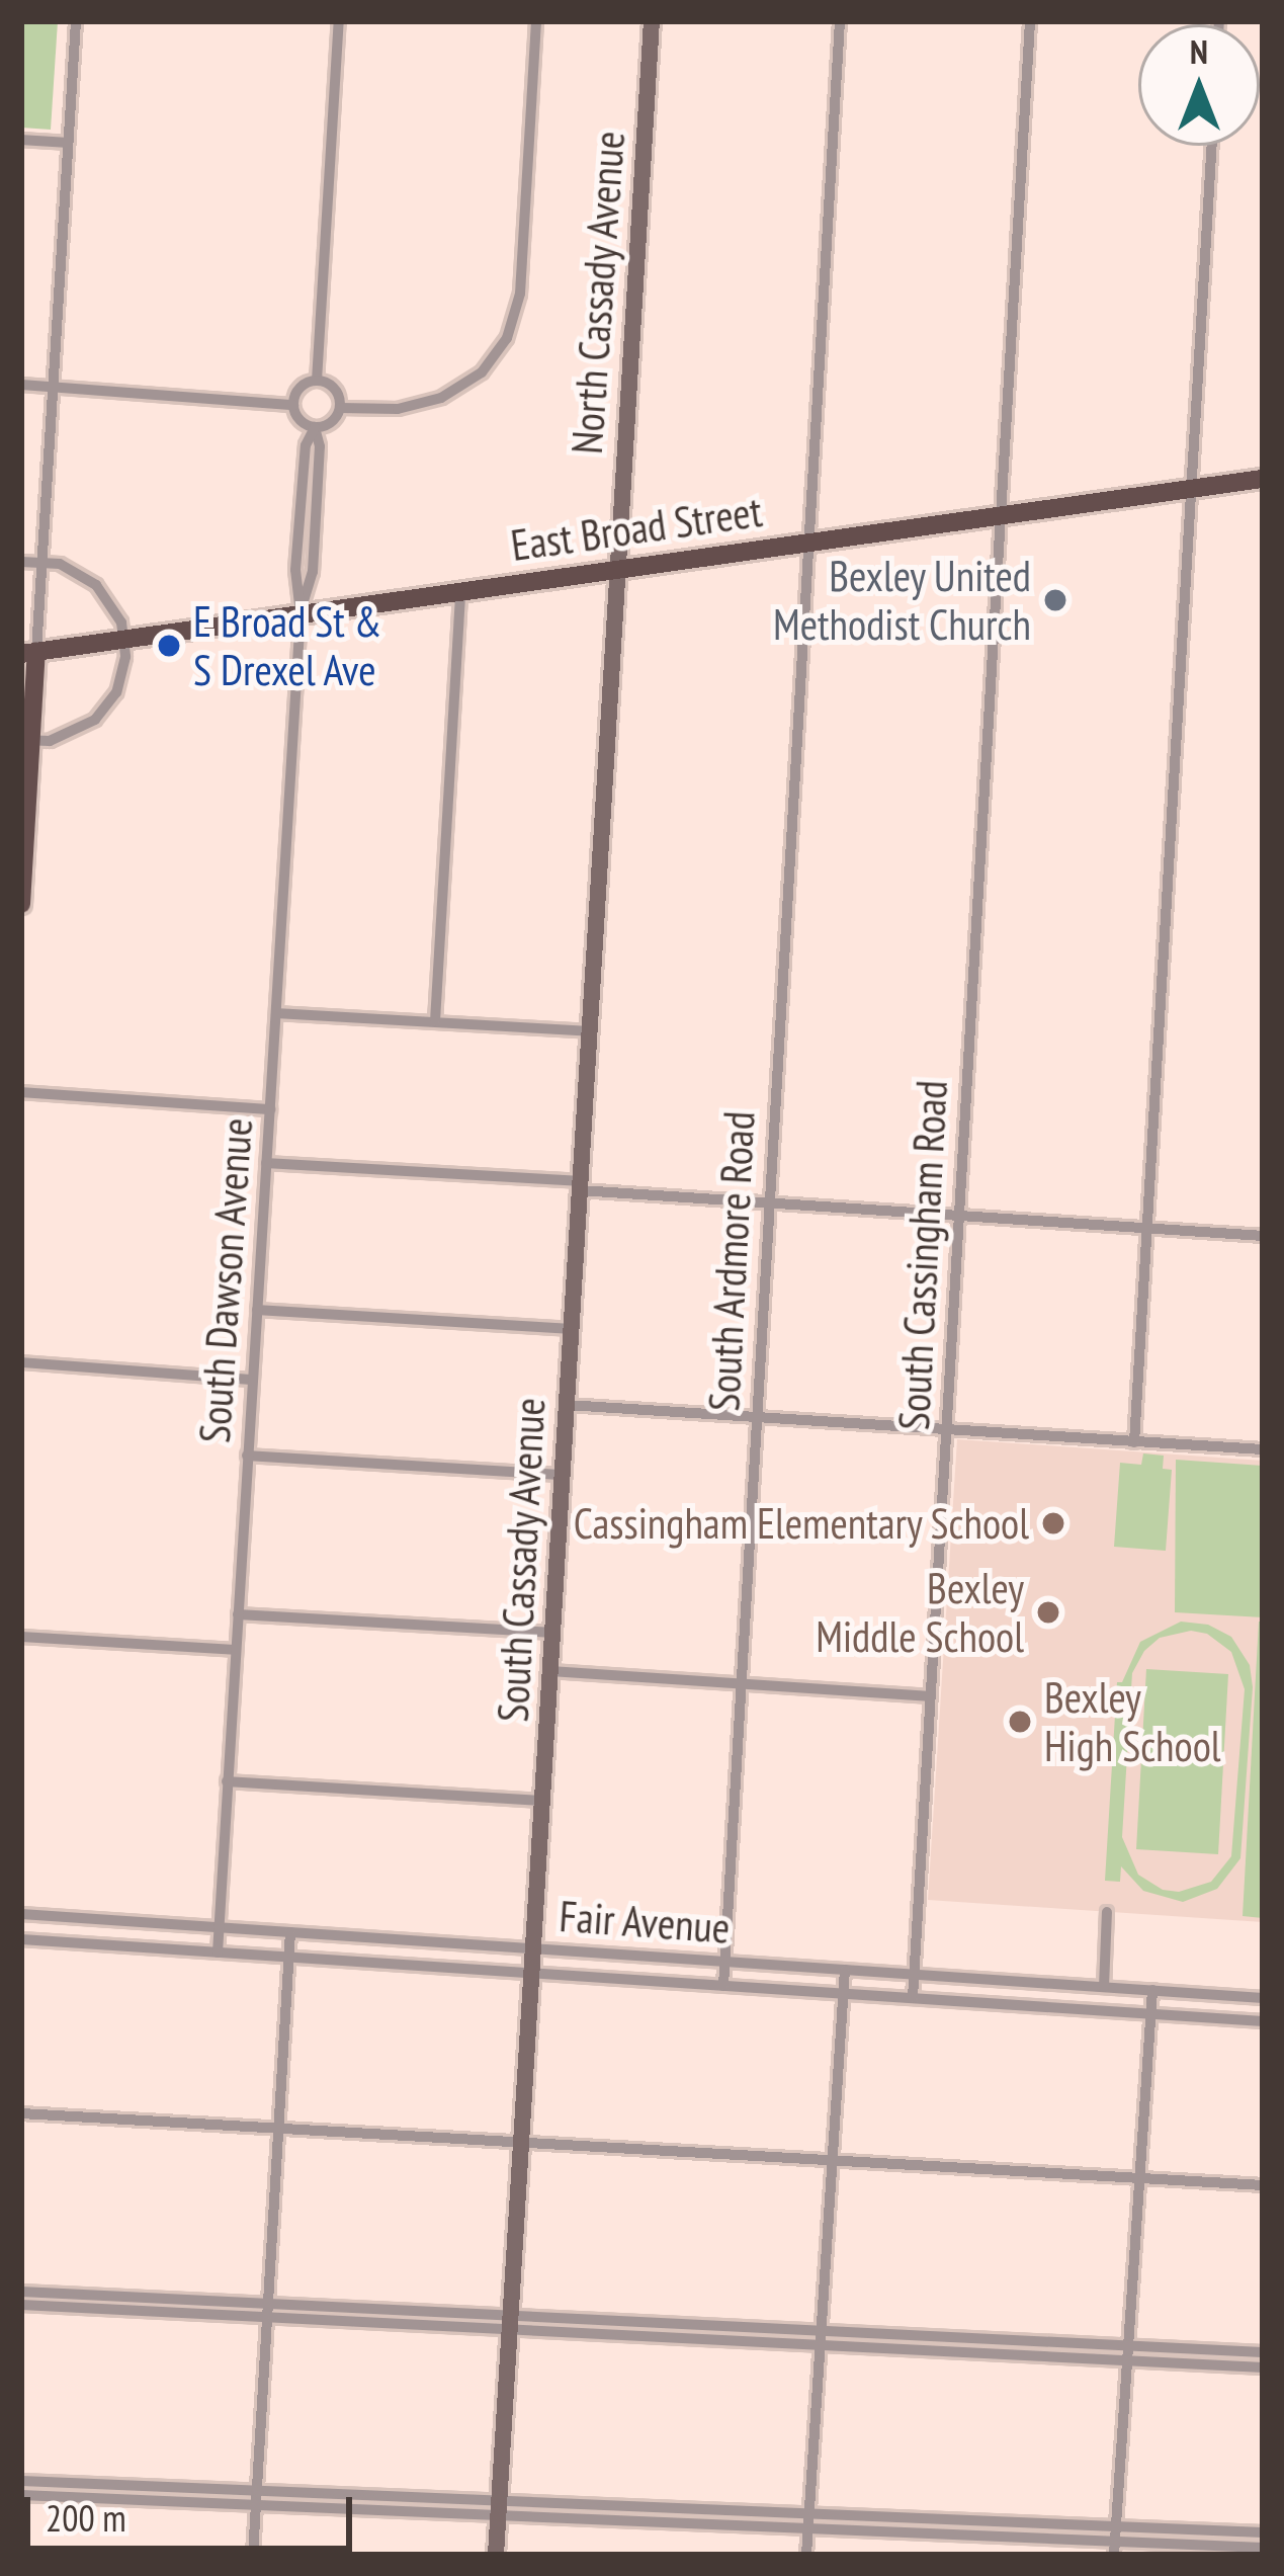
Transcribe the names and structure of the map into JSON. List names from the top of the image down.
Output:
{
  "streets": {
    "main road": ["East Broad Street"],
    "street": [
      "North Cassady Avenue",
      "South Cassingham Road",
      "South Ardmore Road",
      "South Dawson Avenue",
      "South Cassady Avenue",
      "Fair Avenue"
    ]
  },
  "crossings": [
    ["North Cassady Avenue", "East Broad Street"],
    ["North Cassady Avenue", "South Cassady Avenue"],
    ["East Broad Street", "South Cassingham Road"],
    ["East Broad Street", "South Ardmore Road"],
    ["East Broad Street", "South Dawson Avenue"],
    ["East Broad Street", "South Cassady Avenue"],
    ["South Cassingham Road", "Fair Avenue"],
    ["South Ardmore Road", "Fair Avenue"],
    ["South Dawson Avenue", "Fair Avenue"],
    ["South Cassady Avenue", "Fair Avenue"]
  ],
  "places": [
    "Bexley United Methodist Church",
    "E Broad St & S Drexel Ave",
    "Cassingham Elementary School",
    "Bexley Middle School",
    "Bexley High School"
  ],
  "scale_bar": "200 m",
  "north": "top"
}
